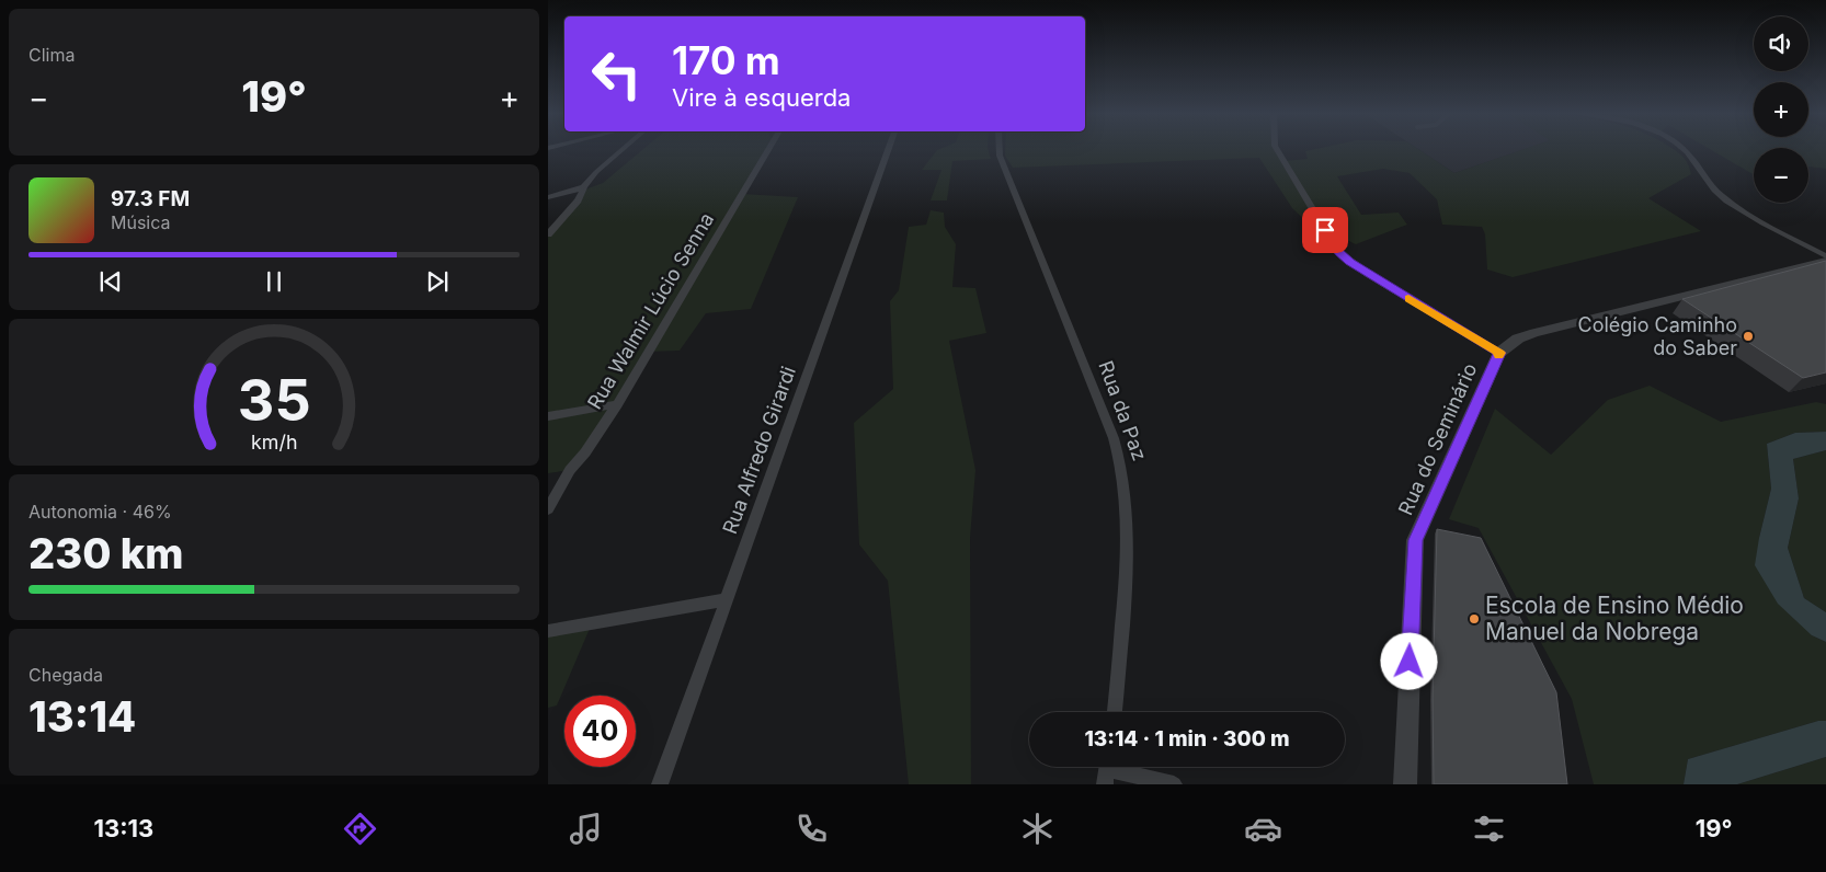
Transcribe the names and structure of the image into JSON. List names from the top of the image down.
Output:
{
  "streets": {
    "street": [
      "Rua Walmir Lúcio Senna",
      "Rua da Paz",
      "Rua do Seminário",
      "Rua Alfredo Girardi"
    ]
  },
  "places": ["Colégio Caminho do Saber", "Escola de Ensino Médio Manuel da Nobrega"],
  "page": {
    "tile": [
      "Clima",
      ["Autonomia · 46%", "230 km"],
      ["Chegada", "13:14"]
    ],
    "map_buttons": ["+", "−"],
    "turn": ["170 m", "Vire à esquerda"],
    "heat": ["−", "19°", "+"],
    "song": ["97.3 FM", "Música"],
    "limit": "40",
    "trip": "13:14 · 1 min · 300 m",
    "tabs": ["13:13", "19°"],
    "gauge": ["35", "km/h"]
  }
}
